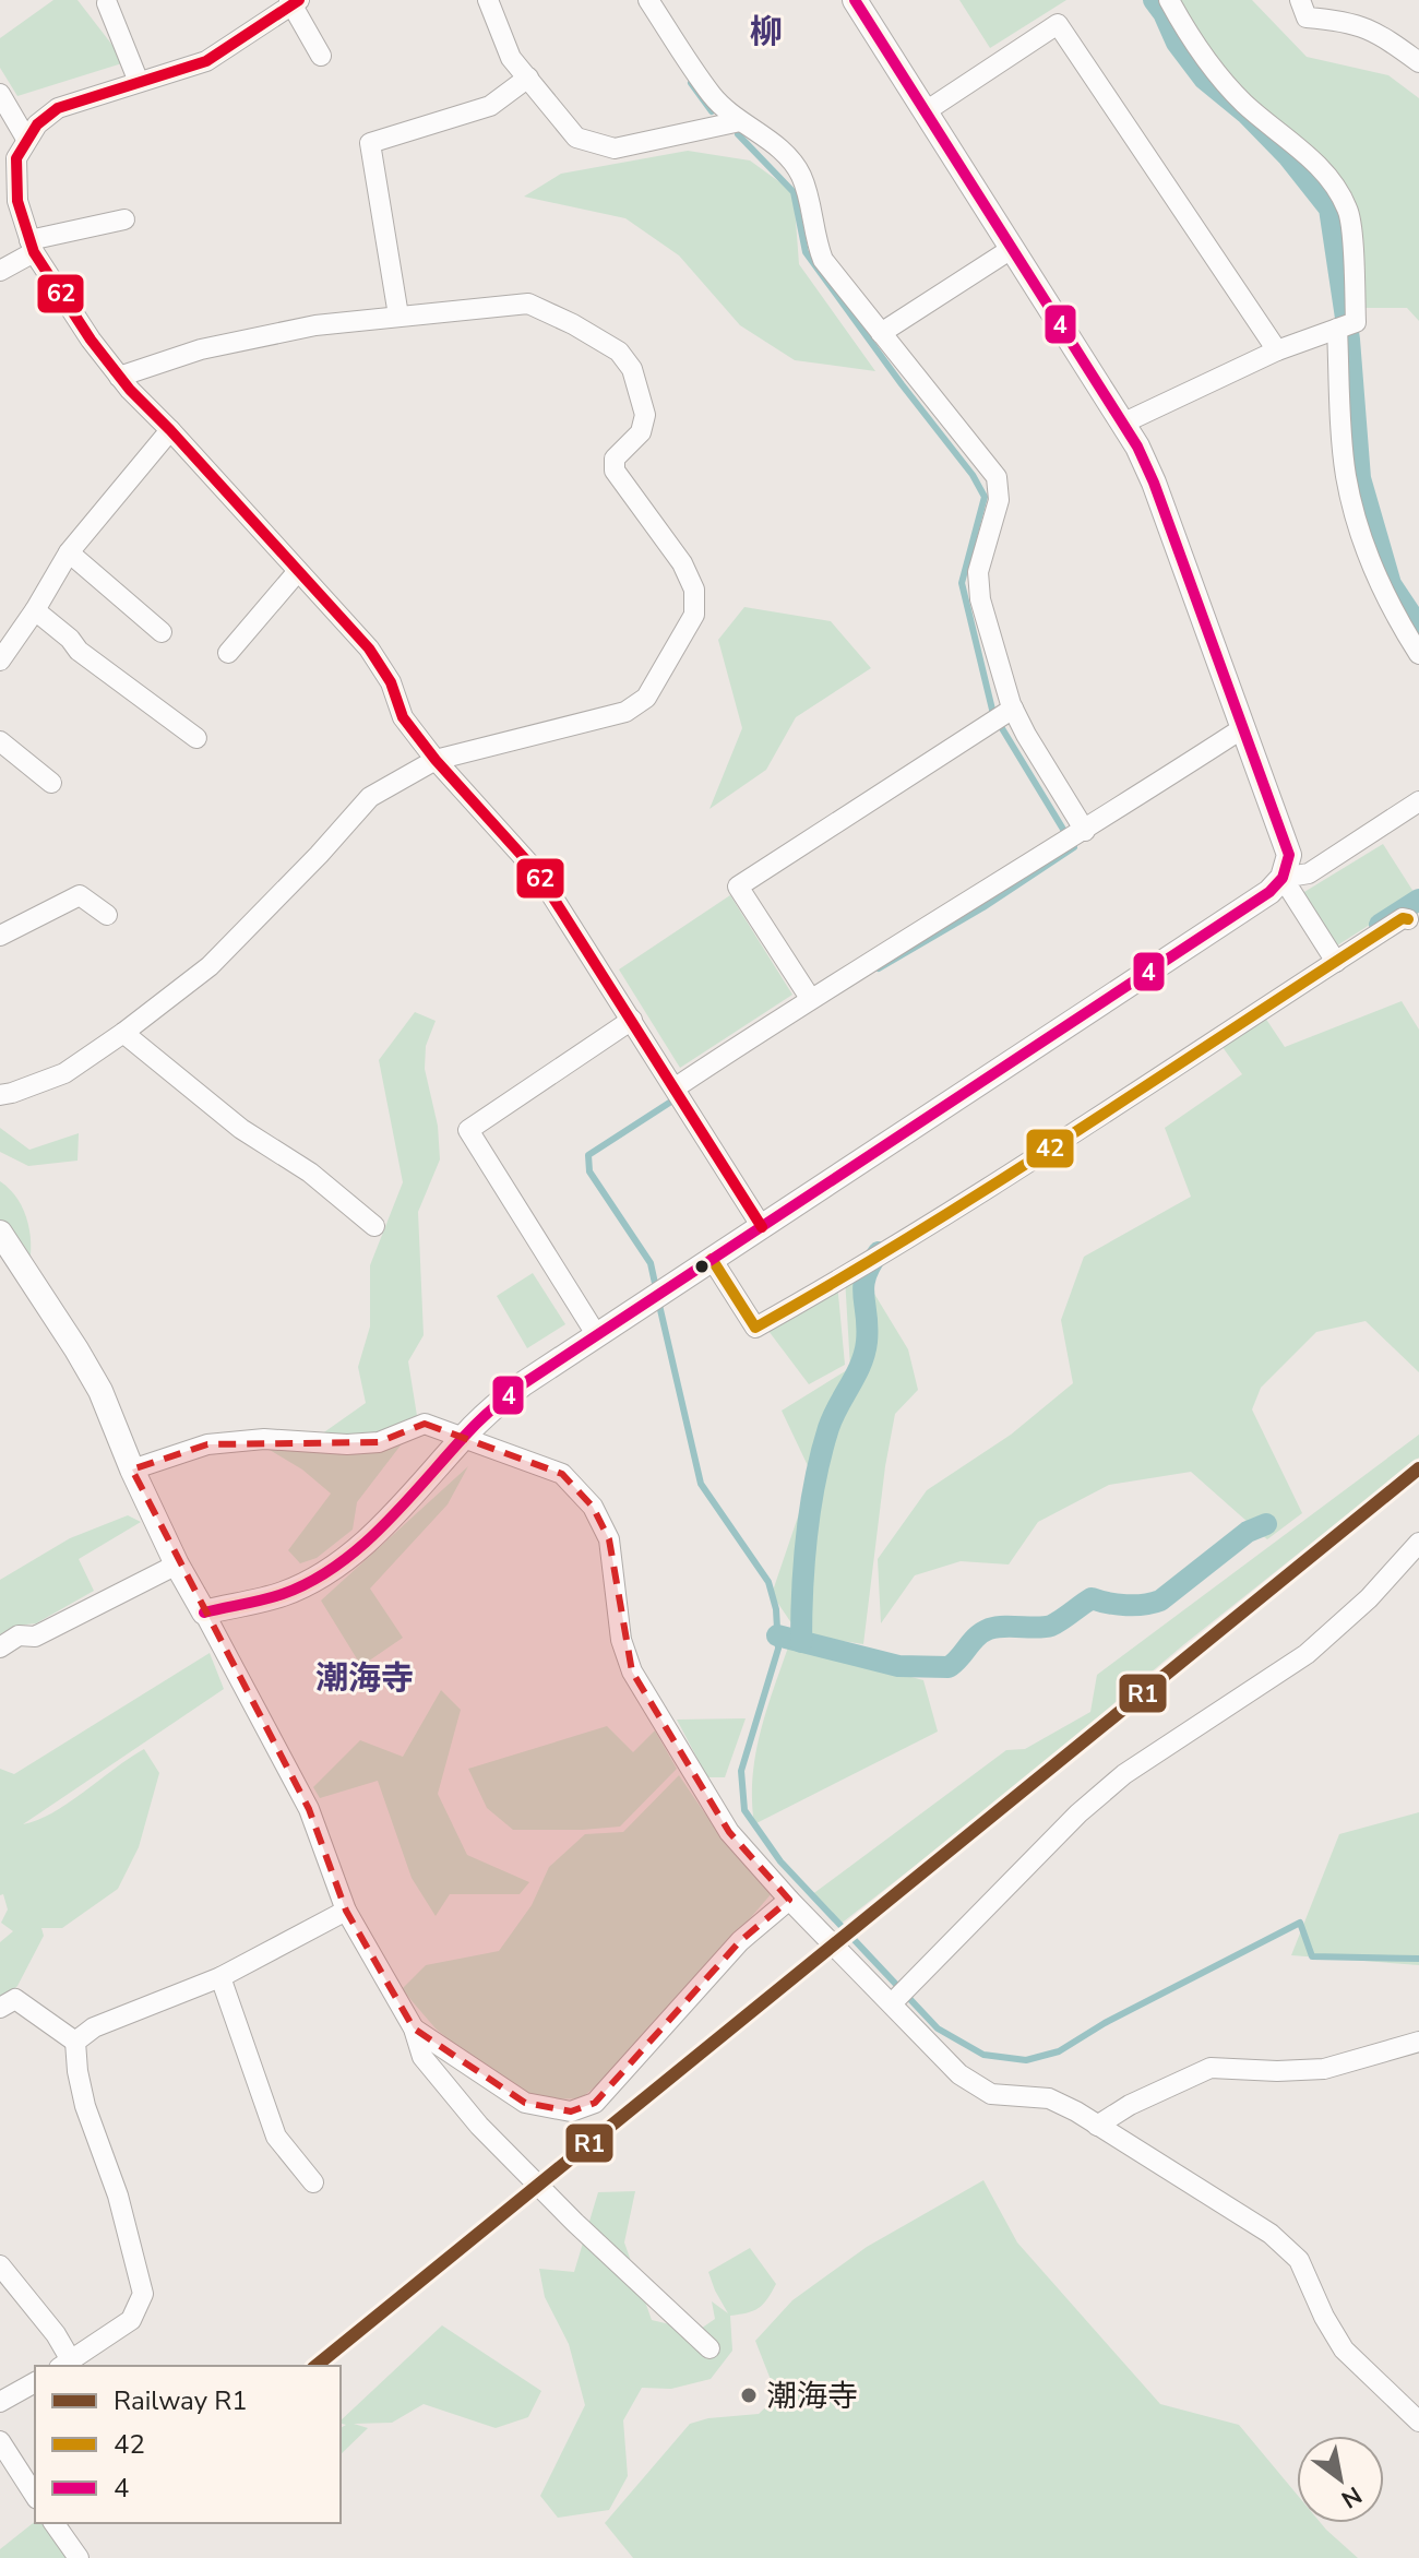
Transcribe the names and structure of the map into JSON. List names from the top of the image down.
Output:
{
  "districts": ["柳", "潮海寺"],
  "places": ["潮海寺"],
  "lines": [
    "transit line 4",
    "transit line 62",
    "transit line 42",
    "rail line R1"
  ],
  "legend": ["Railway R1", "42", "4"],
  "north": "bottom right"
}
